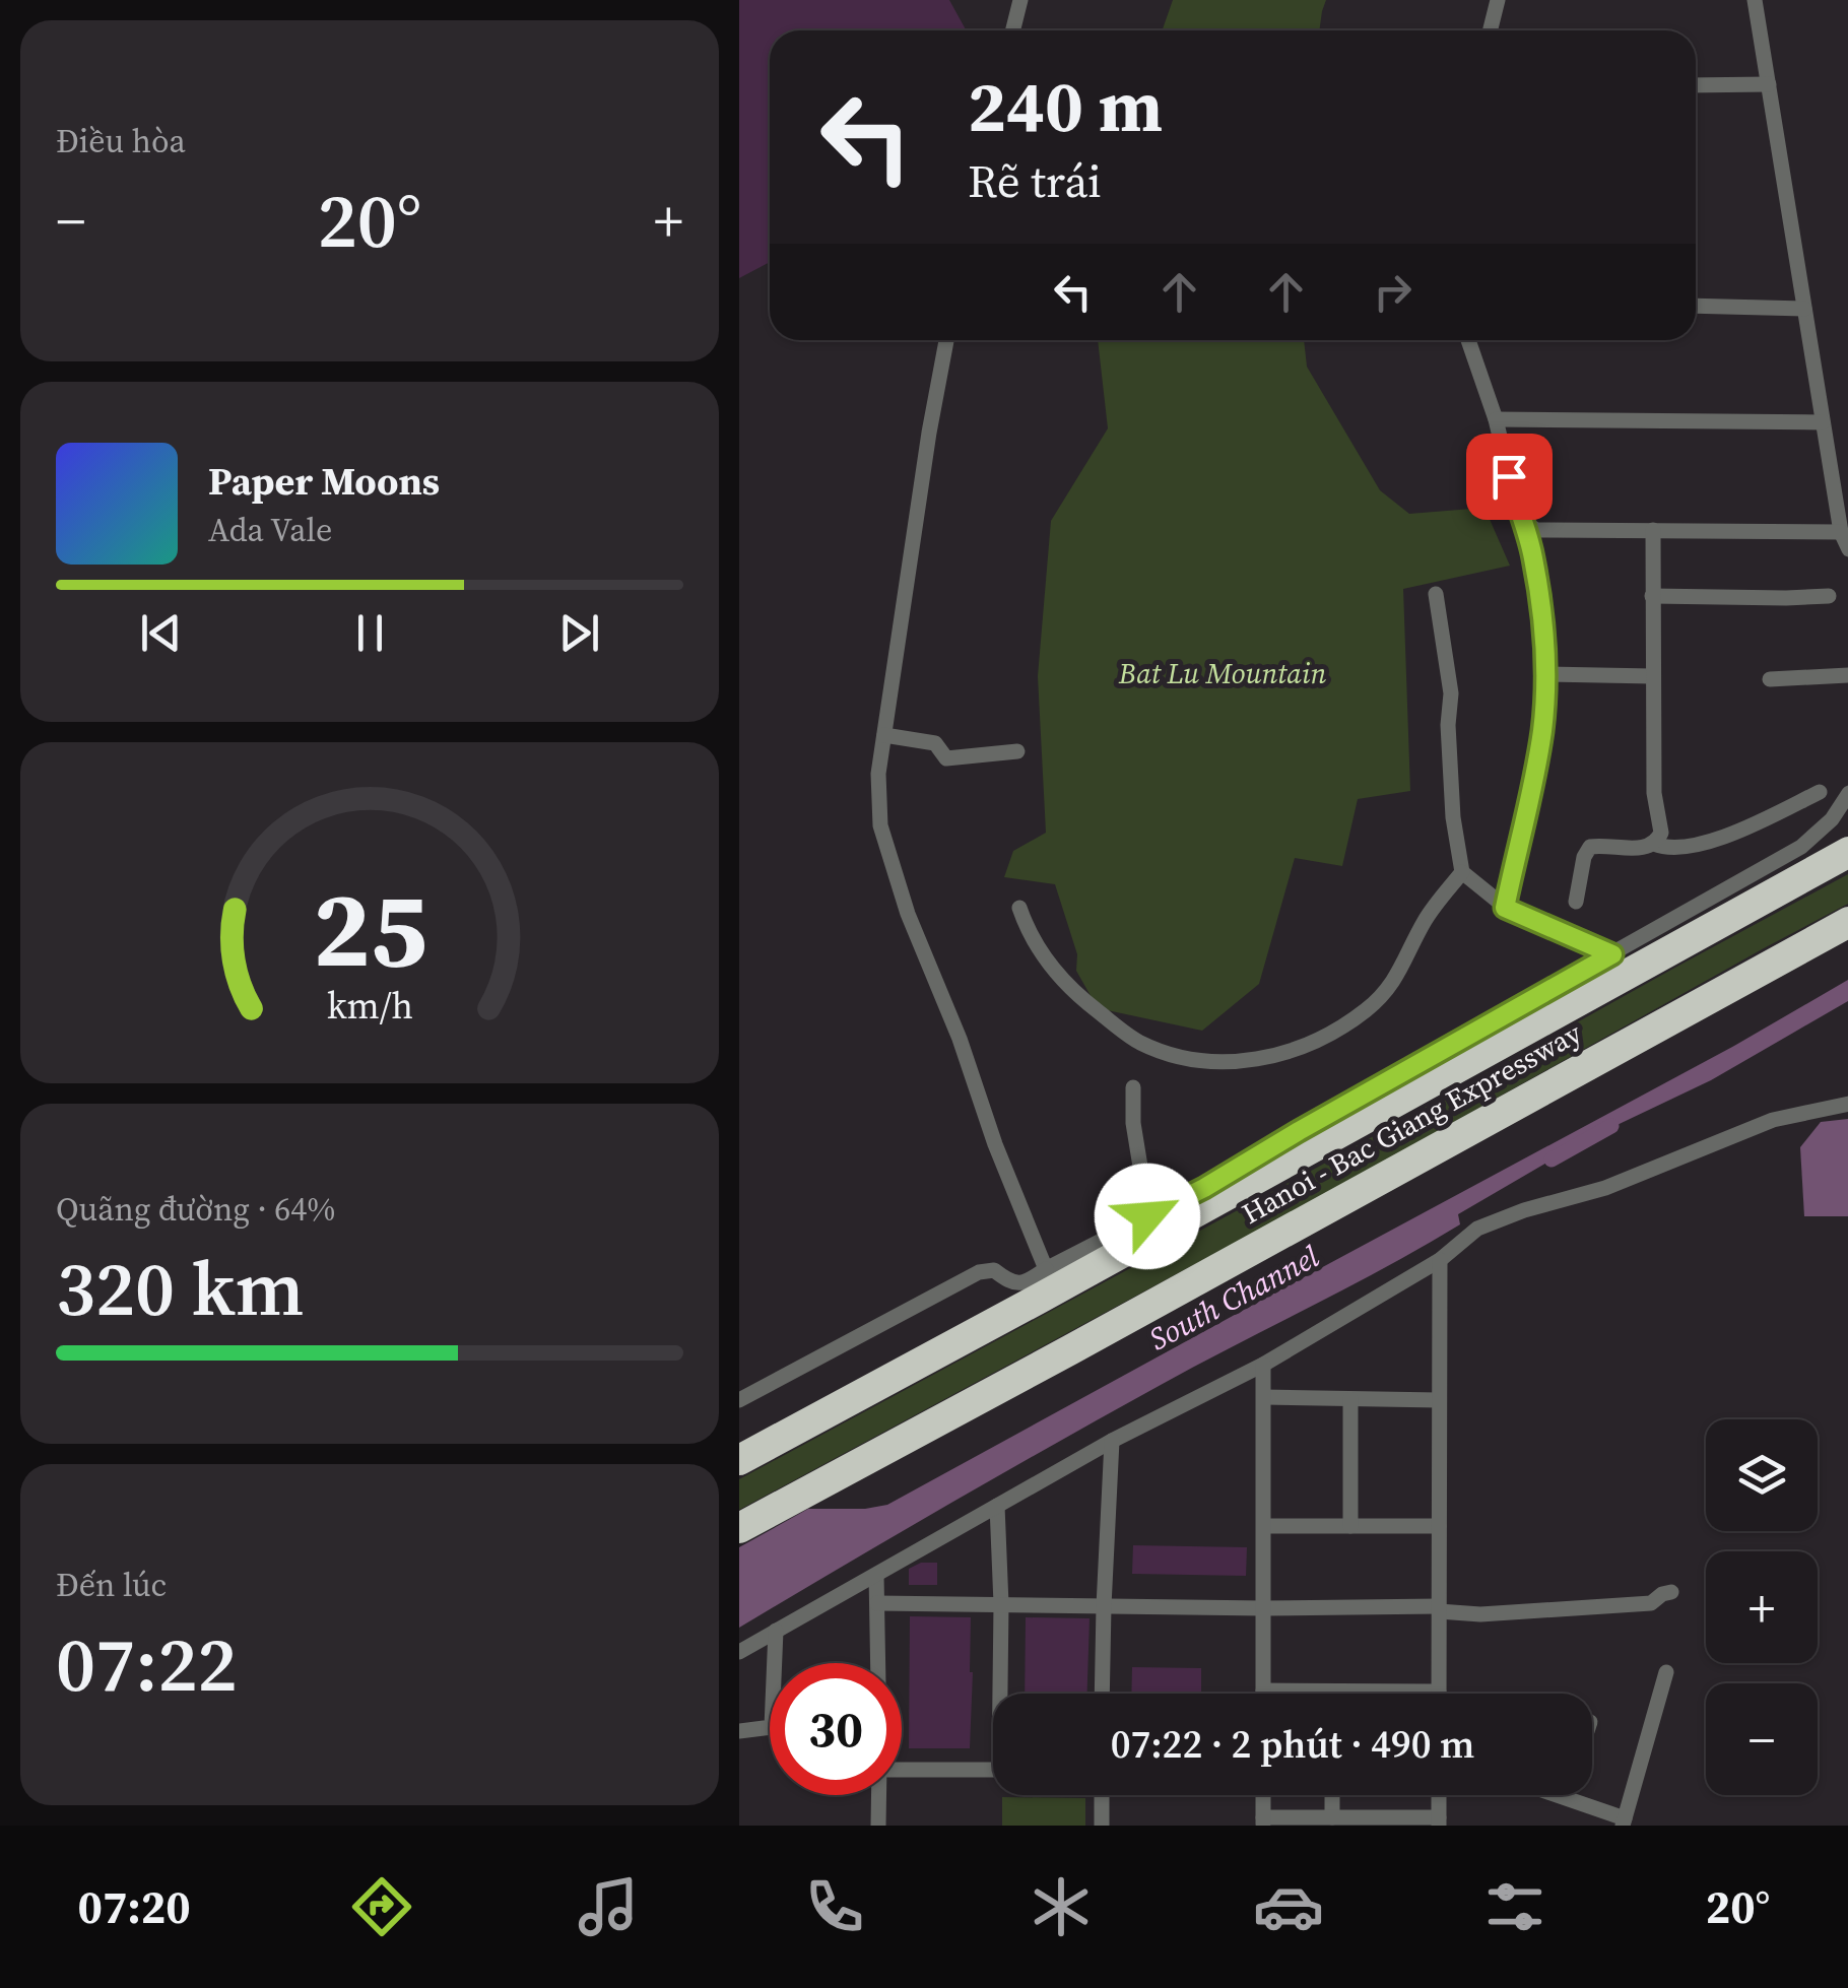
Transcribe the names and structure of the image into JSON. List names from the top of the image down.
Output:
{
  "streets": {
    "highway": ["Hanoi - Bac Giang Expressway"]
  },
  "water": ["South Channel"],
  "parks": ["Bat Lu Mountain"],
  "page": {
    "tile": [
      "Điều hòa",
      ["Quãng đường · 64%", "320 km"],
      ["Đến lúc", "07:22"]
    ],
    "turn": ["240 m", "Rẽ trái"],
    "heat": ["−", "20°", "+"],
    "song": ["Paper Moons", "Ada Vale"],
    "map_buttons": ["+", "−"],
    "limit": "30",
    "trip": "07:22 · 2 phút · 490 m",
    "tabs": ["07:20", "20°"],
    "gauge": ["25", "km/h"]
  }
}
